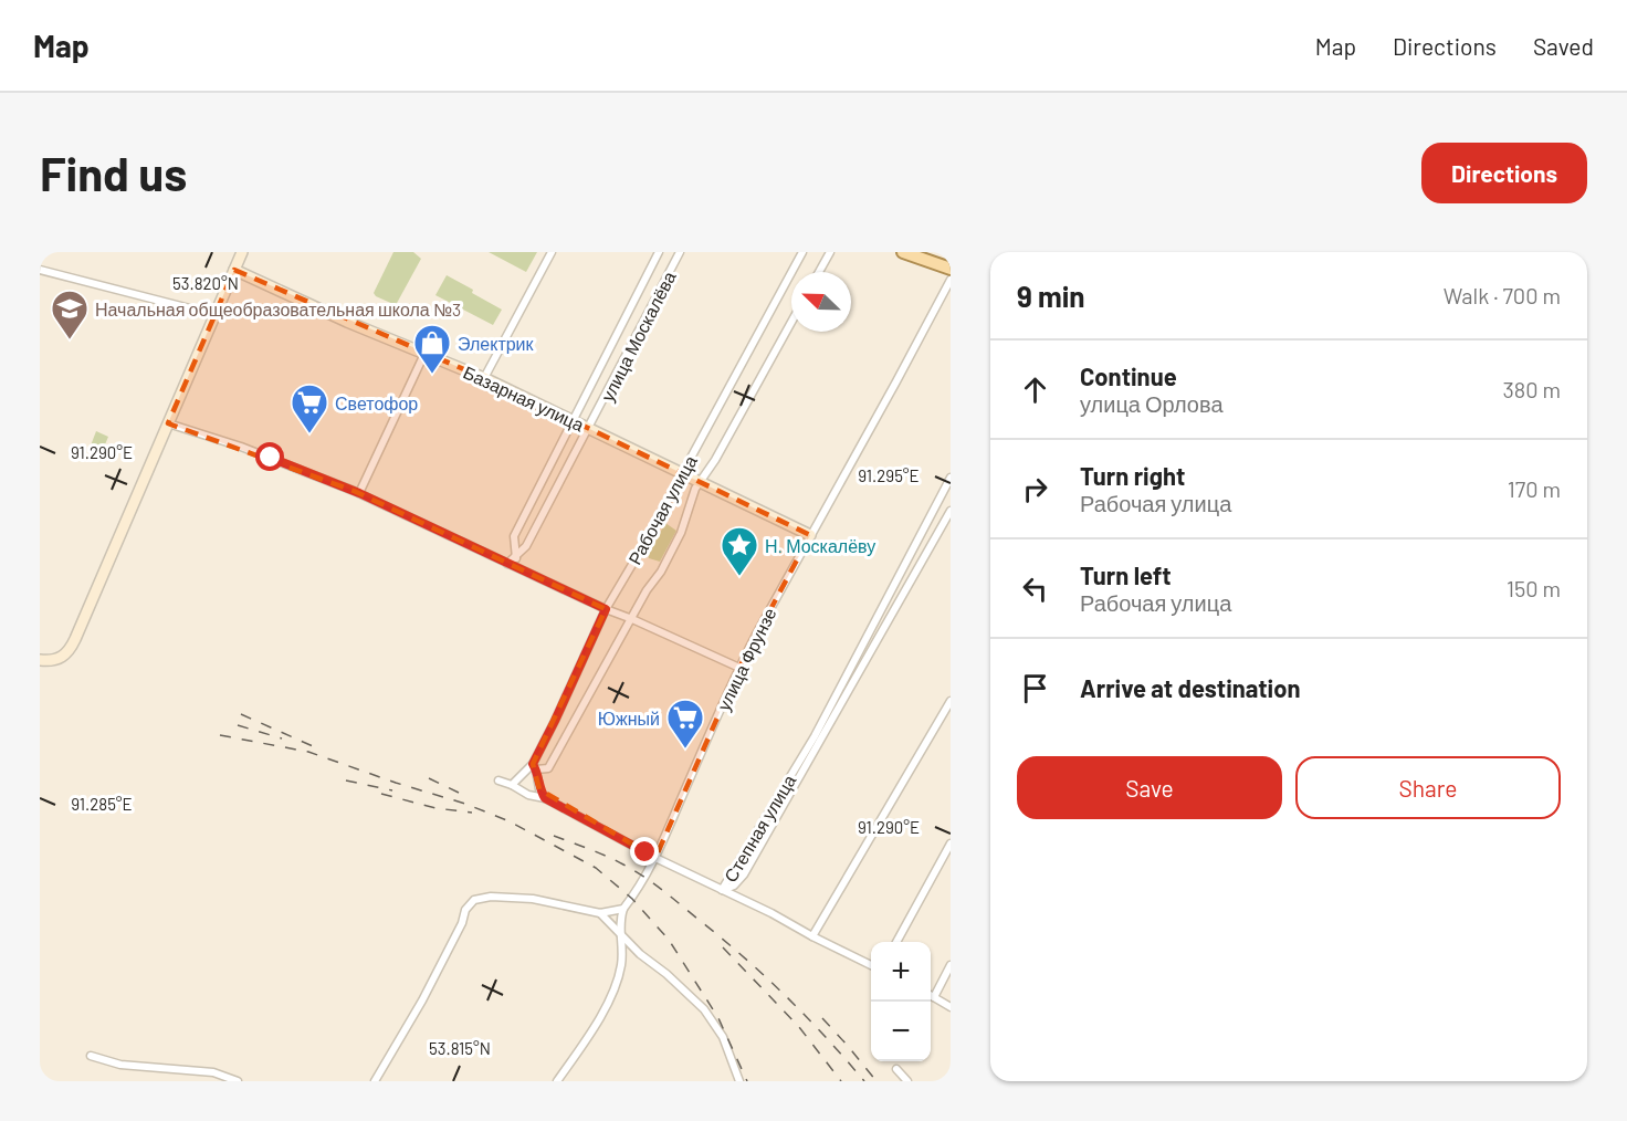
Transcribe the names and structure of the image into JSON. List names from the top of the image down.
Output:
{
  "streets": {
    "street": [
      "улица Москалёва",
      "Базарная улица",
      "Рабочая улица",
      "улица Фрунзе",
      "Степная улица"
    ]
  },
  "crossings": [
    ["улица Москалёва", "Базарная улица"],
    ["Базарная улица", "Рабочая улица"],
    ["Базарная улица", "улица Фрунзе"]
  ],
  "places": {
    "school or university": ["Начальная общеобразовательная школа №3"],
    "shop": ["Электрик"],
    "supermarket": ["Светофор", "Южный"],
    "place": ["Н. Москалёву"]
  },
  "north": "top left",
  "page": {
    "header": "Map",
    "nav": ["Map", "Directions", "Saved"],
    "buttons": [
      "Directions",
      ["Save", "Share"]
    ],
    "title": "Find us",
    "heading": ["9 min", "Walk · 700 m"],
    "list": [
      ["Continue", "улица Орлова", "380 m"],
      ["Turn right", "Рабочая улица", "170 m"],
      ["Turn left", "Рабочая улица", "150 m"],
      "Arrive at destination"
    ],
    "map_buttons": ["+", "−"]
  },
  "coordinates": [
    "53.820°N",
    "91.290°E",
    "91.295°E",
    "91.285°E",
    "53.815°N"
  ]
}
